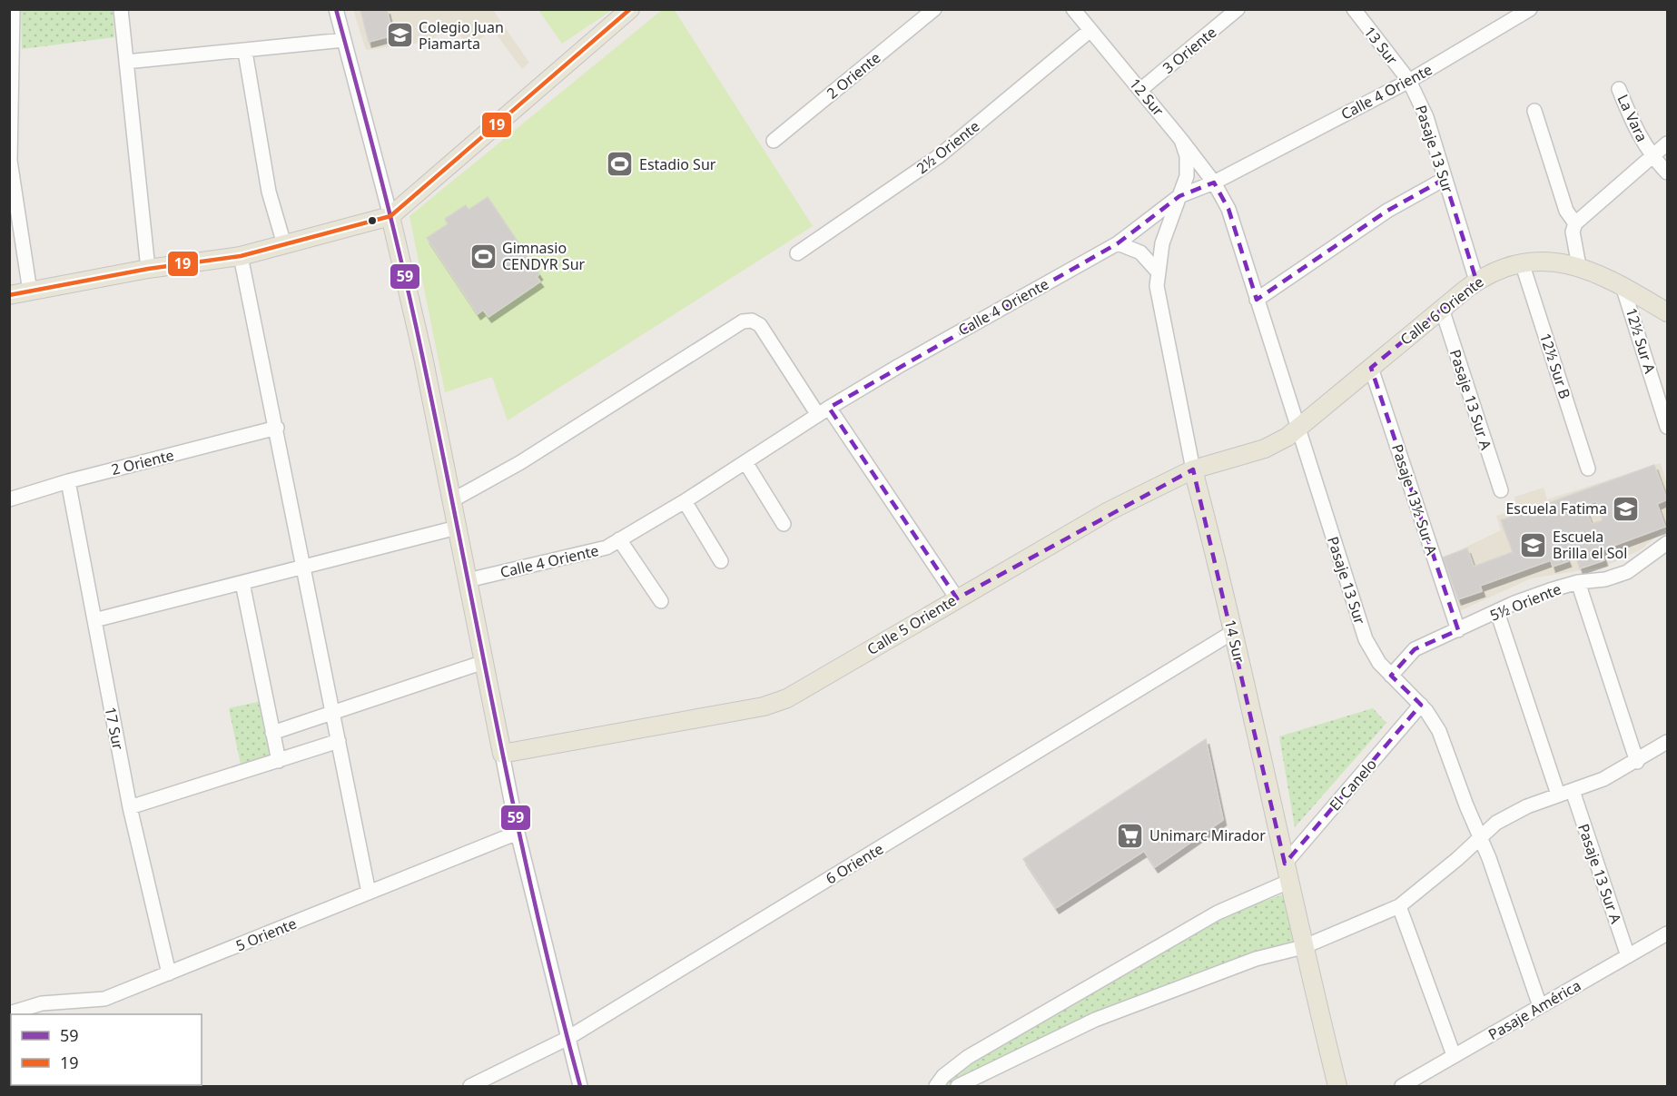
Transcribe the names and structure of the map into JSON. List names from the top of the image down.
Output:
{
  "streets": {
    "main road": ["Calle 6 Oriente", "Calle 5 Oriente", "14 Sur"],
    "street": [
      "13 Sur",
      "3 Oriente",
      "2 Oriente",
      "Calle 4 Oriente",
      "12 Sur",
      "La Vara",
      "2½ Oriente",
      "Pasaje 13 Sur",
      "12½ Sur A",
      "12½ Sur B",
      "Pasaje 13 Sur A",
      "Pasaje 13½ Sur A",
      "5½ Oriente",
      "17 Sur",
      "El Canelo",
      "6 Oriente",
      "5 Oriente",
      "Pasaje América"
    ]
  },
  "crossings": [
    ["13 Sur", "Calle 4 Oriente"],
    ["13 Sur", "Pasaje 13 Sur"],
    ["3 Oriente", "12 Sur"],
    ["2 Oriente", "17 Sur"],
    ["Calle 4 Oriente", "12 Sur"],
    ["Calle 4 Oriente", "Pasaje 13 Sur"],
    ["Calle 4 Oriente", "14 Sur"],
    ["12 Sur", "2½ Oriente"],
    ["12 Sur", "Pasaje 13 Sur"],
    ["12 Sur", "14 Sur"],
    ["Pasaje 13 Sur", "Calle 6 Oriente"],
    ["Pasaje 13 Sur", "5½ Oriente"],
    ["Pasaje 13 Sur", "Calle 5 Oriente"],
    ["Pasaje 13 Sur", "El Canelo"],
    ["Pasaje 13 Sur", "Pasaje América"],
    ["Calle 6 Oriente", "12½ Sur A"],
    ["Calle 6 Oriente", "12½ Sur B"],
    ["Calle 6 Oriente", "Pasaje 13 Sur A"],
    ["Calle 6 Oriente", "Pasaje 13½ Sur A"],
    ["Calle 6 Oriente", "Calle 5 Oriente"],
    ["Pasaje 13 Sur A", "Pasaje América"],
    ["Pasaje 13½ Sur A", "5½ Oriente"],
    ["Calle 5 Oriente", "14 Sur"],
    ["14 Sur", "El Canelo"],
    ["14 Sur", "6 Oriente"],
    ["17 Sur", "5 Oriente"]
  ],
  "places": {
    "school or university": ["Colegio Juan Piamarta", "Escuela Fatima", "Escuela Brilla el Sol"],
    "sports": ["Estadio Sur", "Gimnasio CENDYR Sur"],
    "supermarket": ["Unimarc Mirador"]
  },
  "lines": ["transit line 59", "transit line 19"],
  "legend": ["59", "19"]
}
